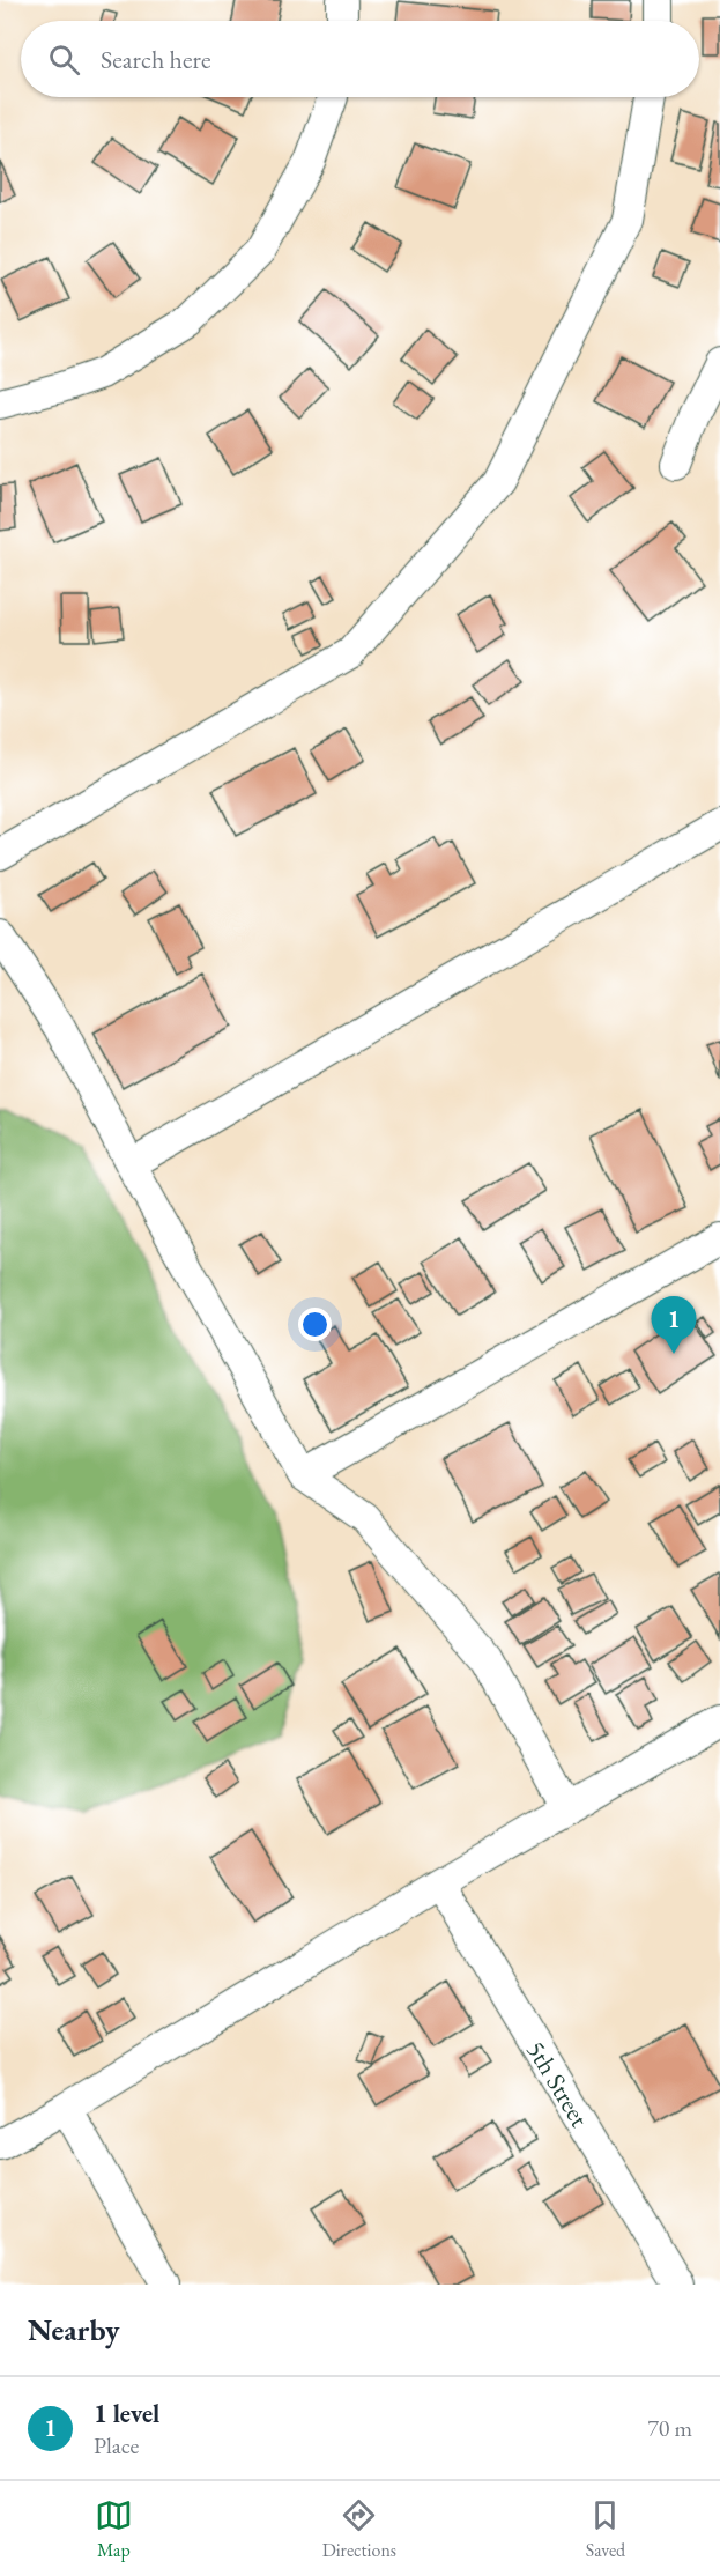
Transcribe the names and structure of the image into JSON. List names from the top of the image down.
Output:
{
  "streets": {
    "street": ["5th Street"]
  },
  "page": {
    "search": "Search here",
    "pins": "1",
    "heading": "Nearby",
    "list": [
      {
        "mark": "1",
        "name": "1 level",
        "note": "Place",
        "value": "70 m"
      }
    ],
    "nav": ["Map", "Directions", "Saved"]
  }
}
